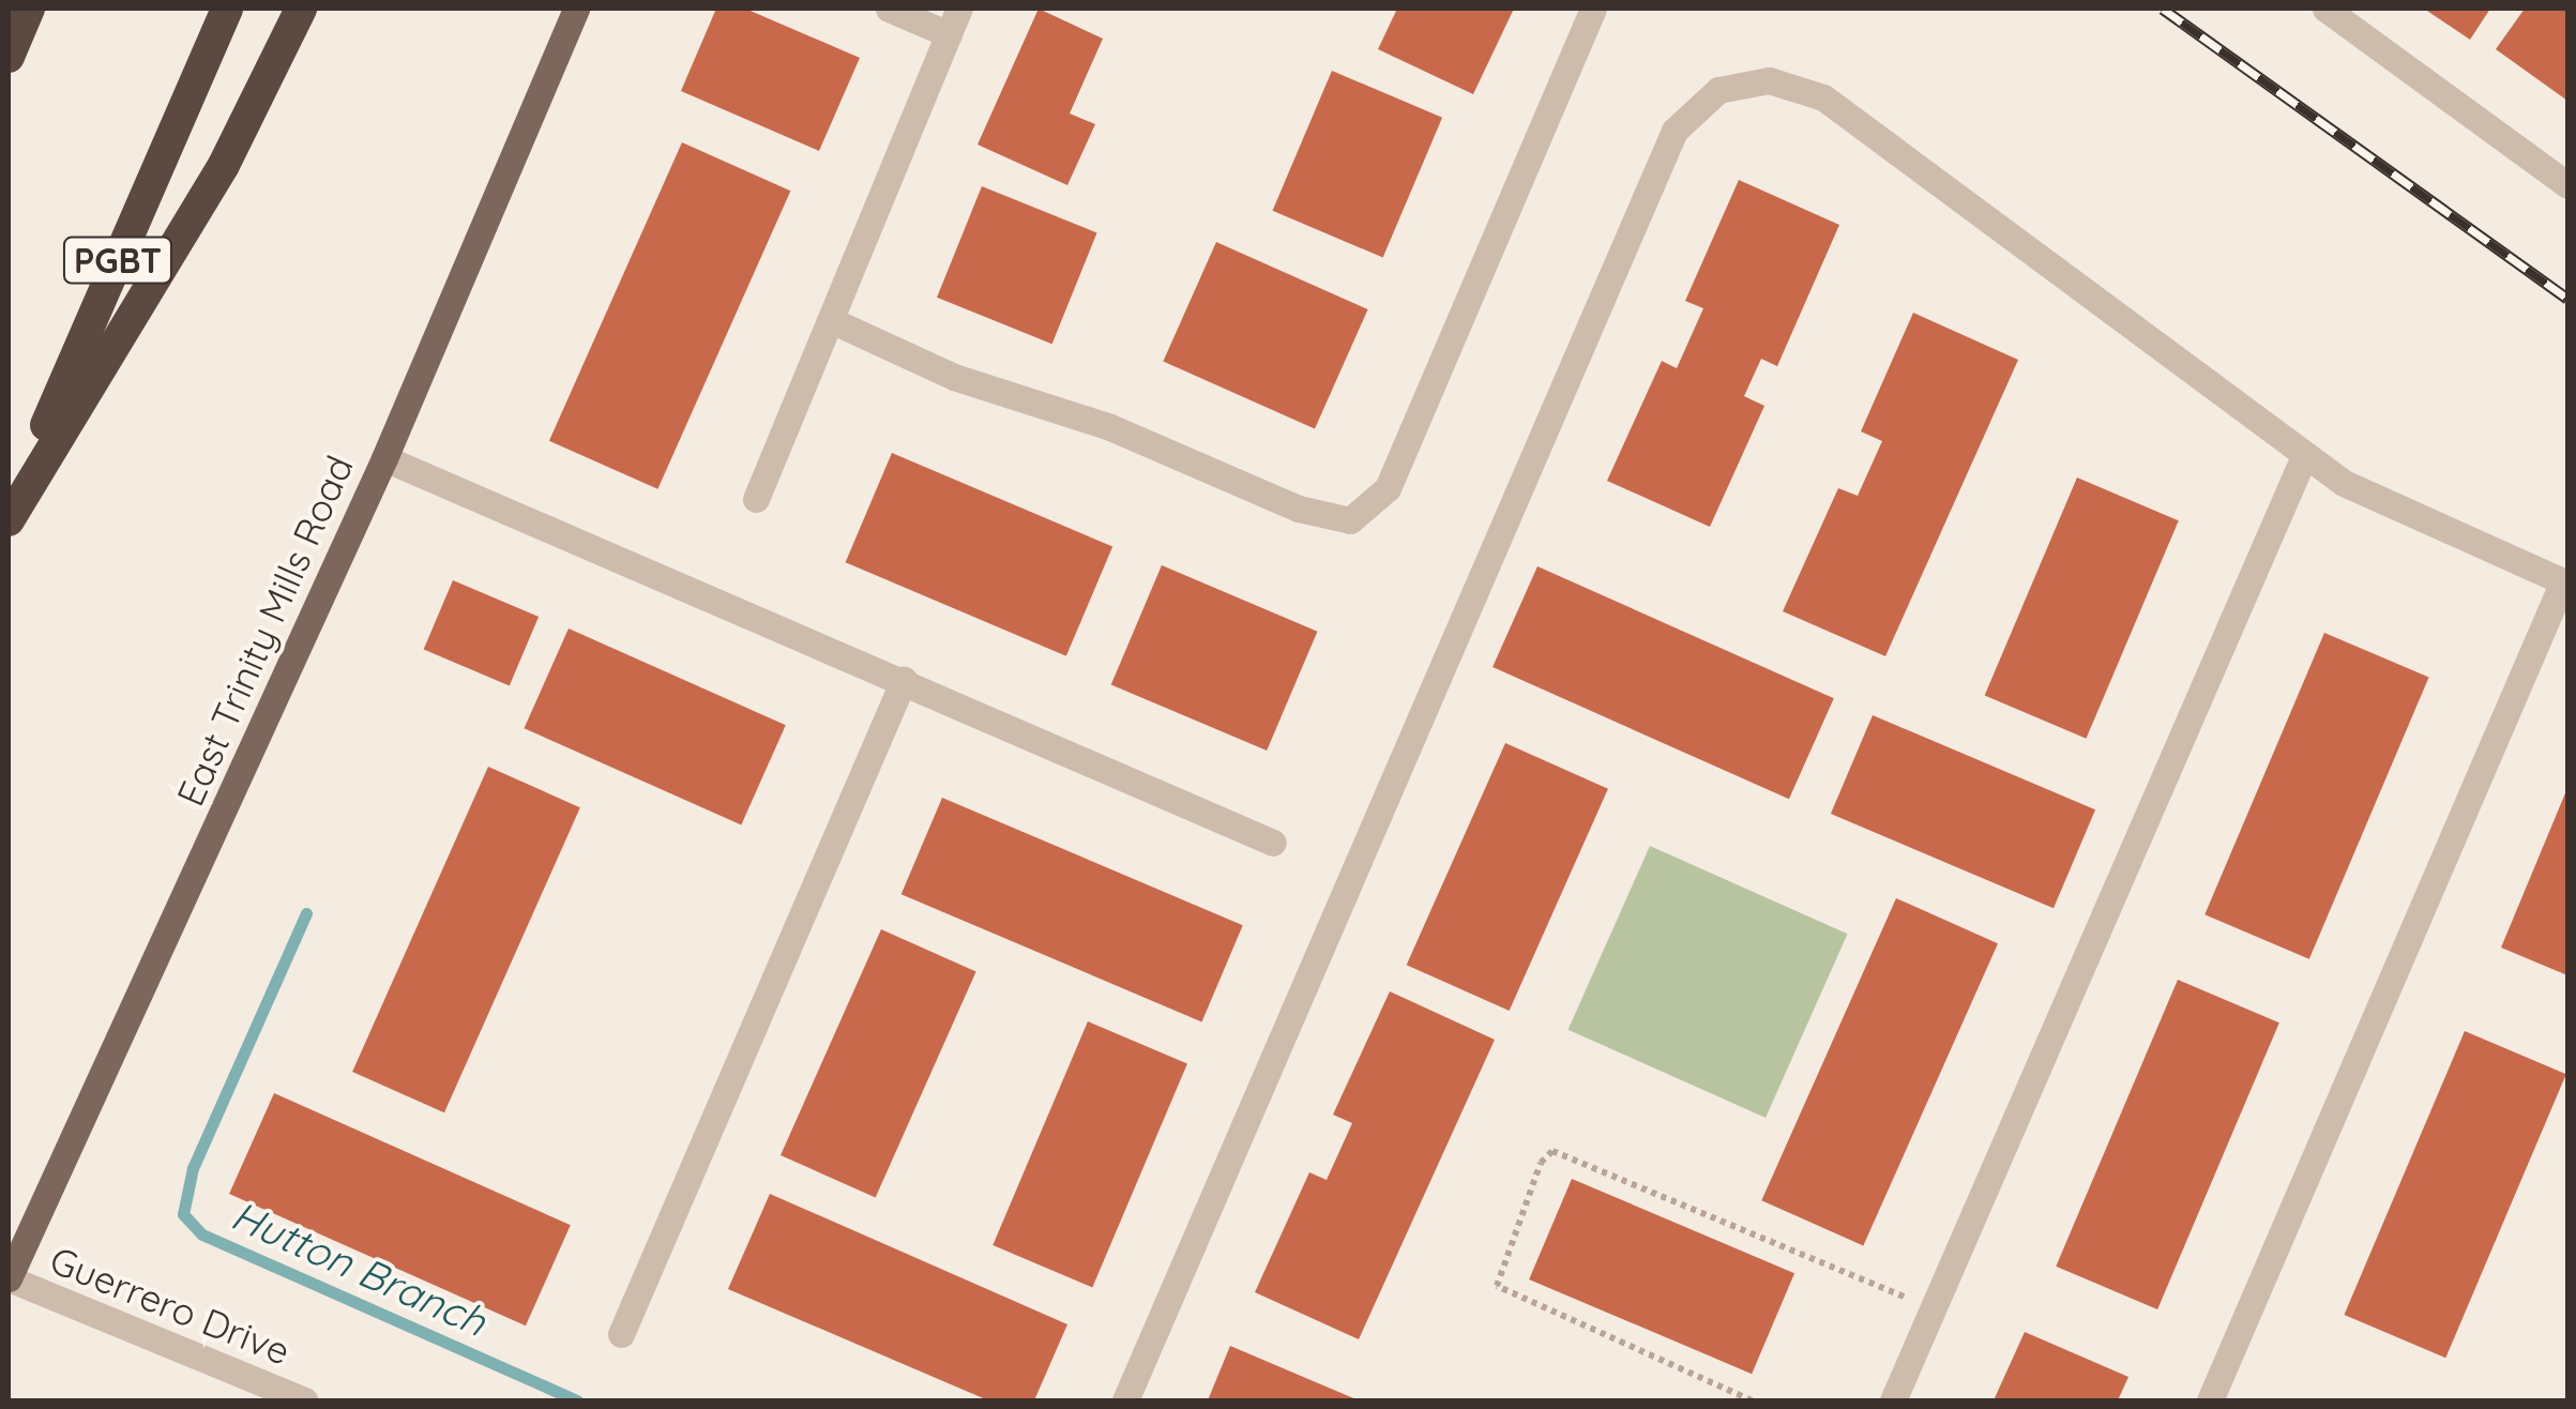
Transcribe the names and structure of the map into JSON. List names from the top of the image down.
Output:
{
  "streets": {
    "highway": ["PGBT"],
    "main road": ["East Trinity Mills Road"],
    "street": ["Guerrero Drive"]
  },
  "crossings": [
    ["East Trinity Mills Road", "Guerrero Drive"]
  ],
  "water": ["Hutton Branch"]
}
